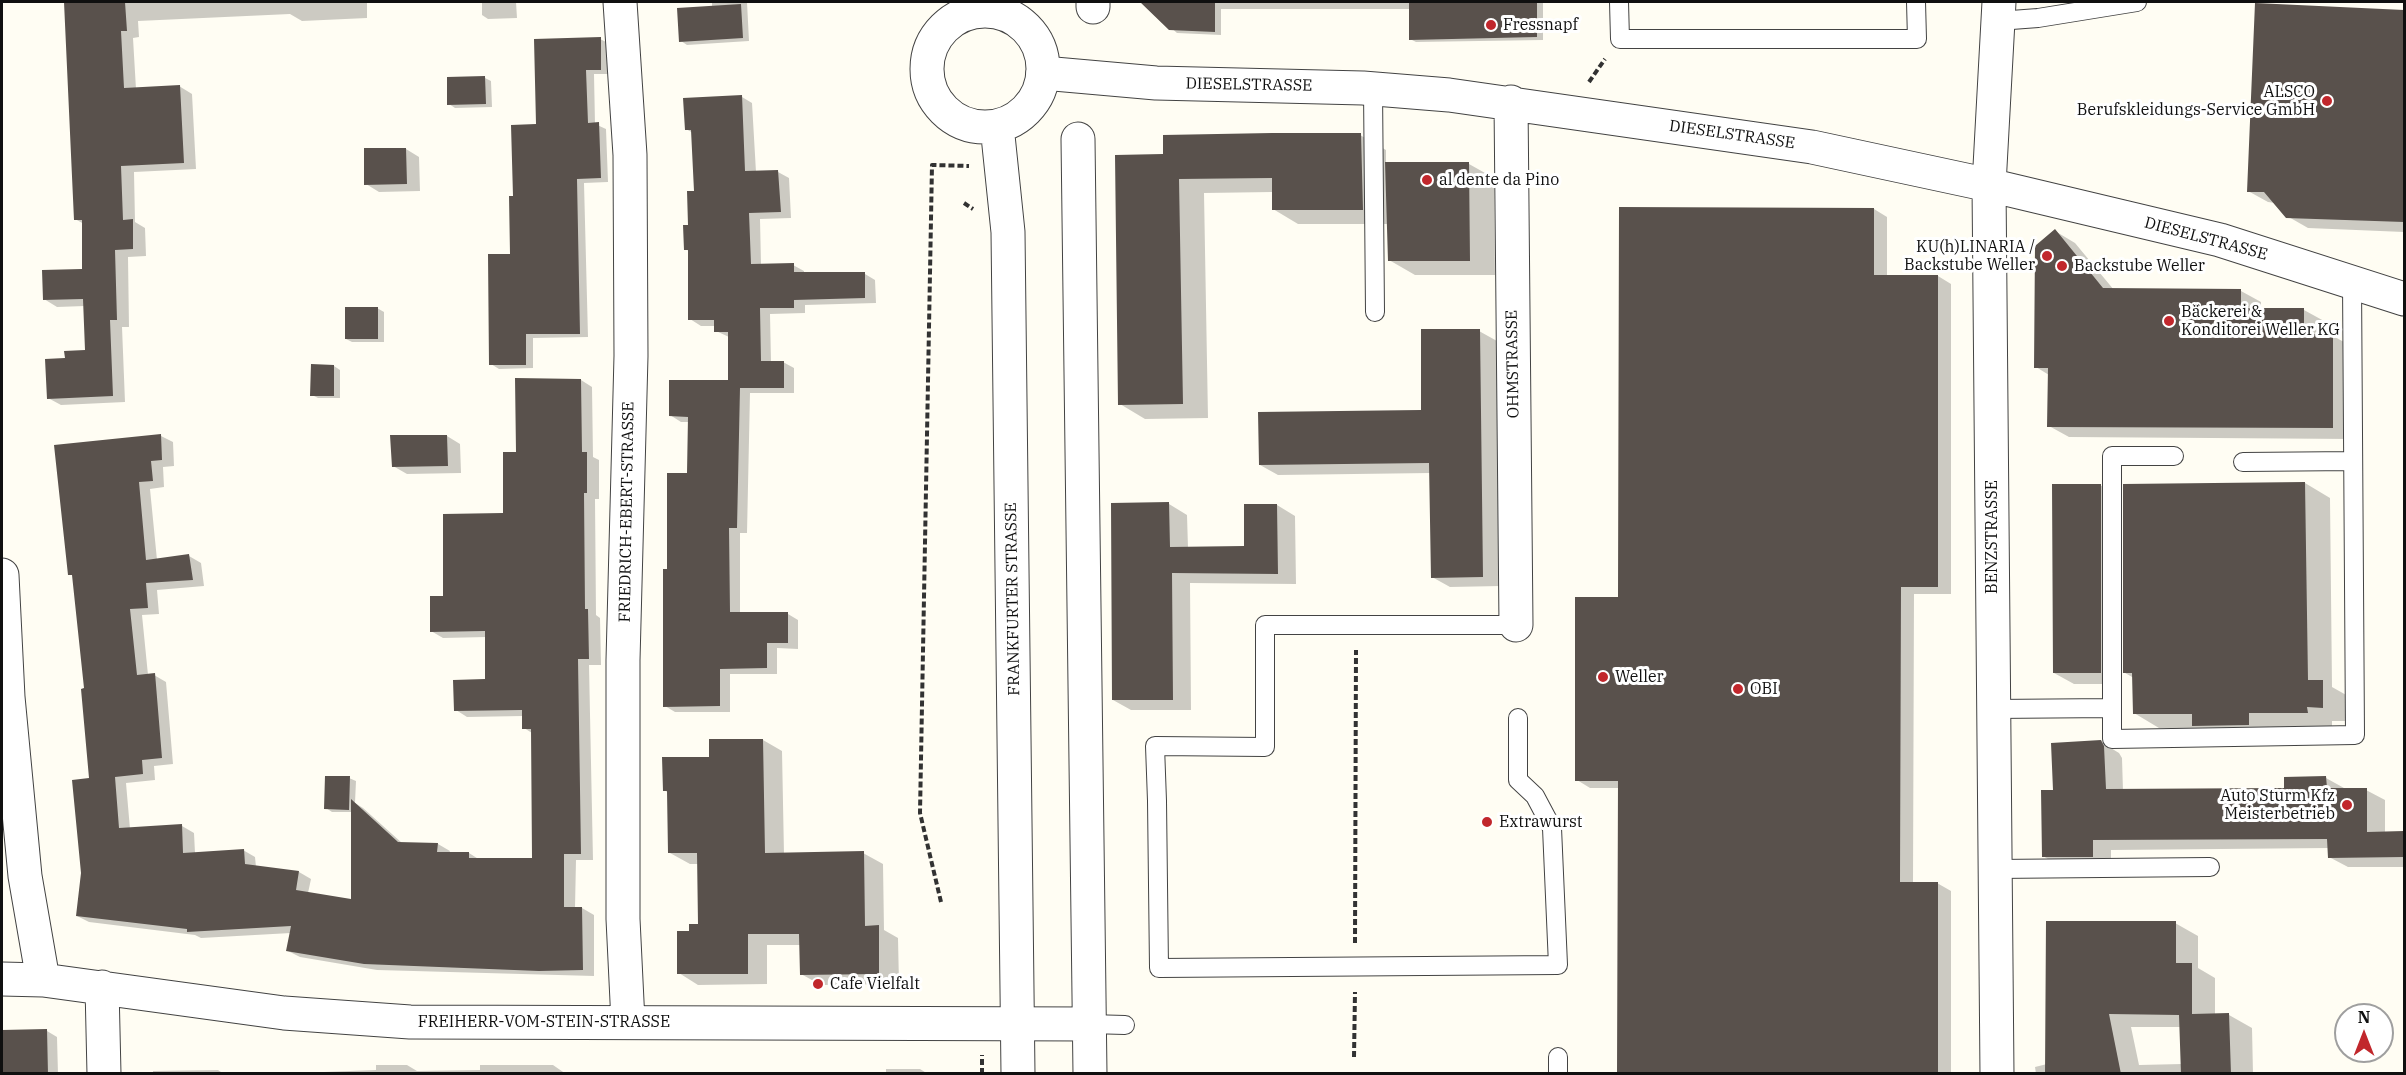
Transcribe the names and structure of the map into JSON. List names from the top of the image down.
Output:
{
  "streets": {
    "street": [
      "DIESELSTRASSE",
      "OHMSTRASSE",
      "FRIEDRICH-EBERT-STRASSE",
      "BENZSTRASSE",
      "FRANKFURTER STRASSE",
      "FREIHERR-VOM-STEIN-STRASSE"
    ]
  },
  "crossings": [
    ["DIESELSTRASSE", "OHMSTRASSE"],
    ["DIESELSTRASSE", "BENZSTRASSE"],
    ["DIESELSTRASSE", "FRANKFURTER STRASSE"],
    ["FRIEDRICH-EBERT-STRASSE", "FREIHERR-VOM-STEIN-STRASSE"],
    ["FRANKFURTER STRASSE", "FREIHERR-VOM-STEIN-STRASSE"]
  ],
  "places": [
    "Fressnapf",
    "ALSCO Berufskleidungs-Service GmbH",
    "al dente da Pino",
    "KU(h)LINARIA / Backstube Weller",
    "Backstube Weller",
    "Bäckerei & Konditorei Weller KG",
    "Weller",
    "OBI",
    "Auto Sturm Kfz Meisterbetrieb",
    "Extrawurst",
    "Cafe Vielfalt"
  ],
  "north": "top"
}
